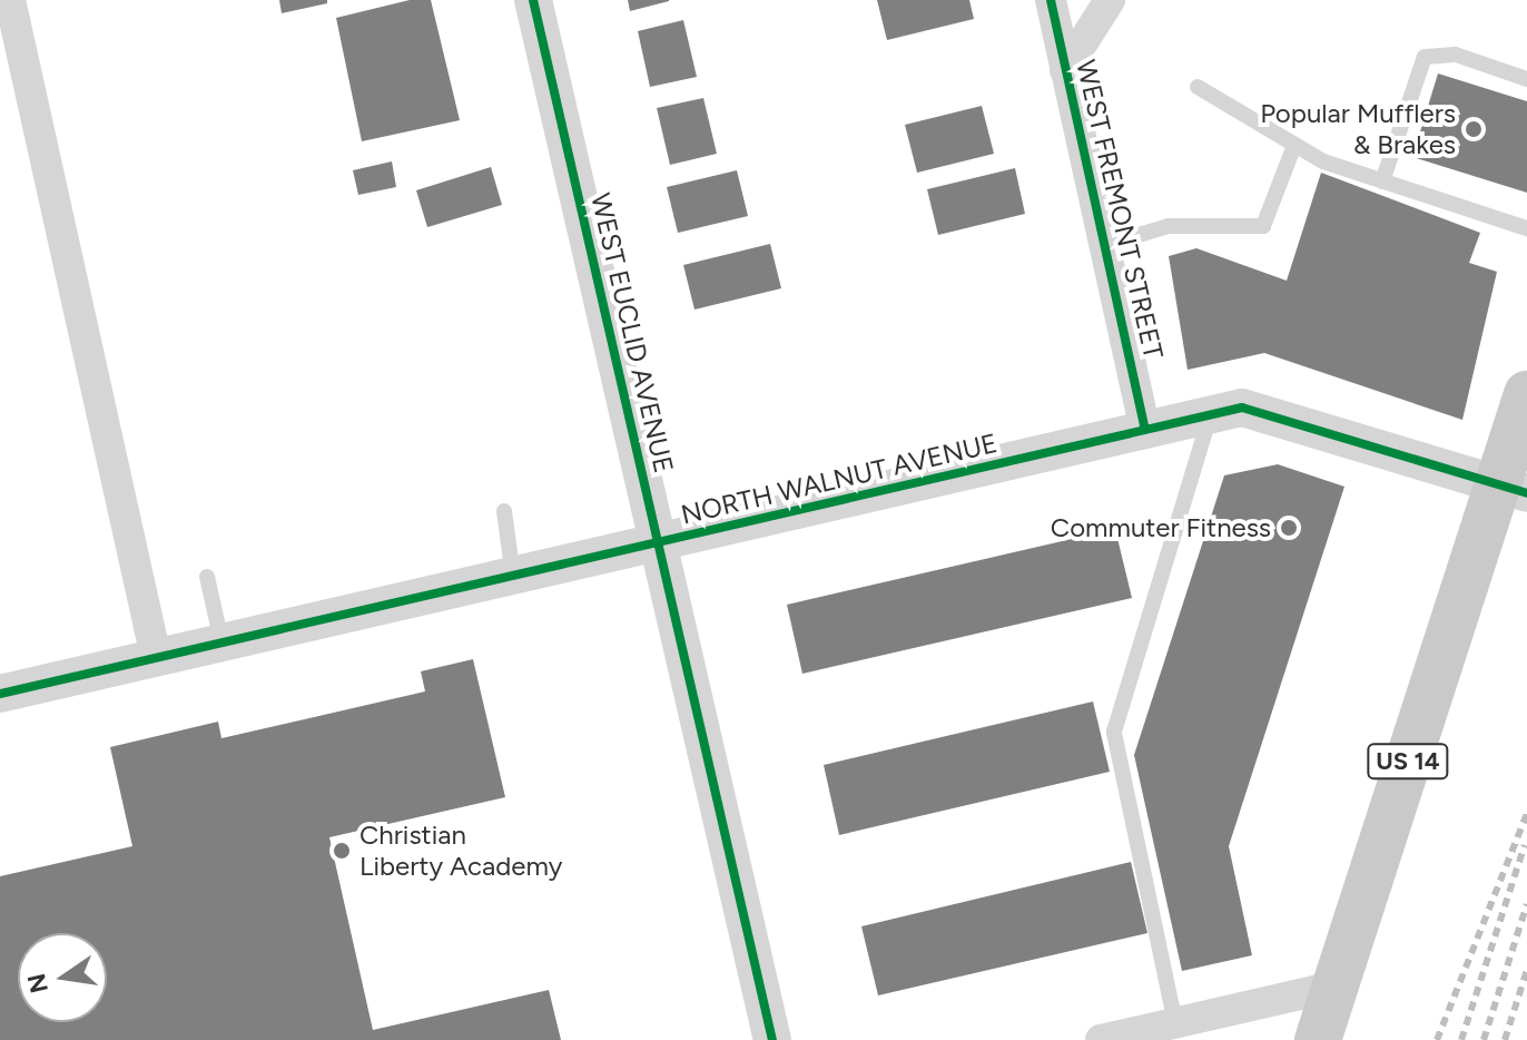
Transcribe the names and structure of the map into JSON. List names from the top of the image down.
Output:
{
  "streets": {
    "main road": ["US 14"],
    "street": ["WEST FREMONT STREET", "WEST EUCLID AVENUE", "NORTH WALNUT AVENUE"]
  },
  "crossings": [
    ["WEST FREMONT STREET", "NORTH WALNUT AVENUE"],
    ["WEST EUCLID AVENUE", "NORTH WALNUT AVENUE"],
    ["NORTH WALNUT AVENUE", "US 14"]
  ],
  "places": ["Popular Mufflers & Brakes", "Commuter Fitness", "Christian Liberty Academy"],
  "north": "left"
}
